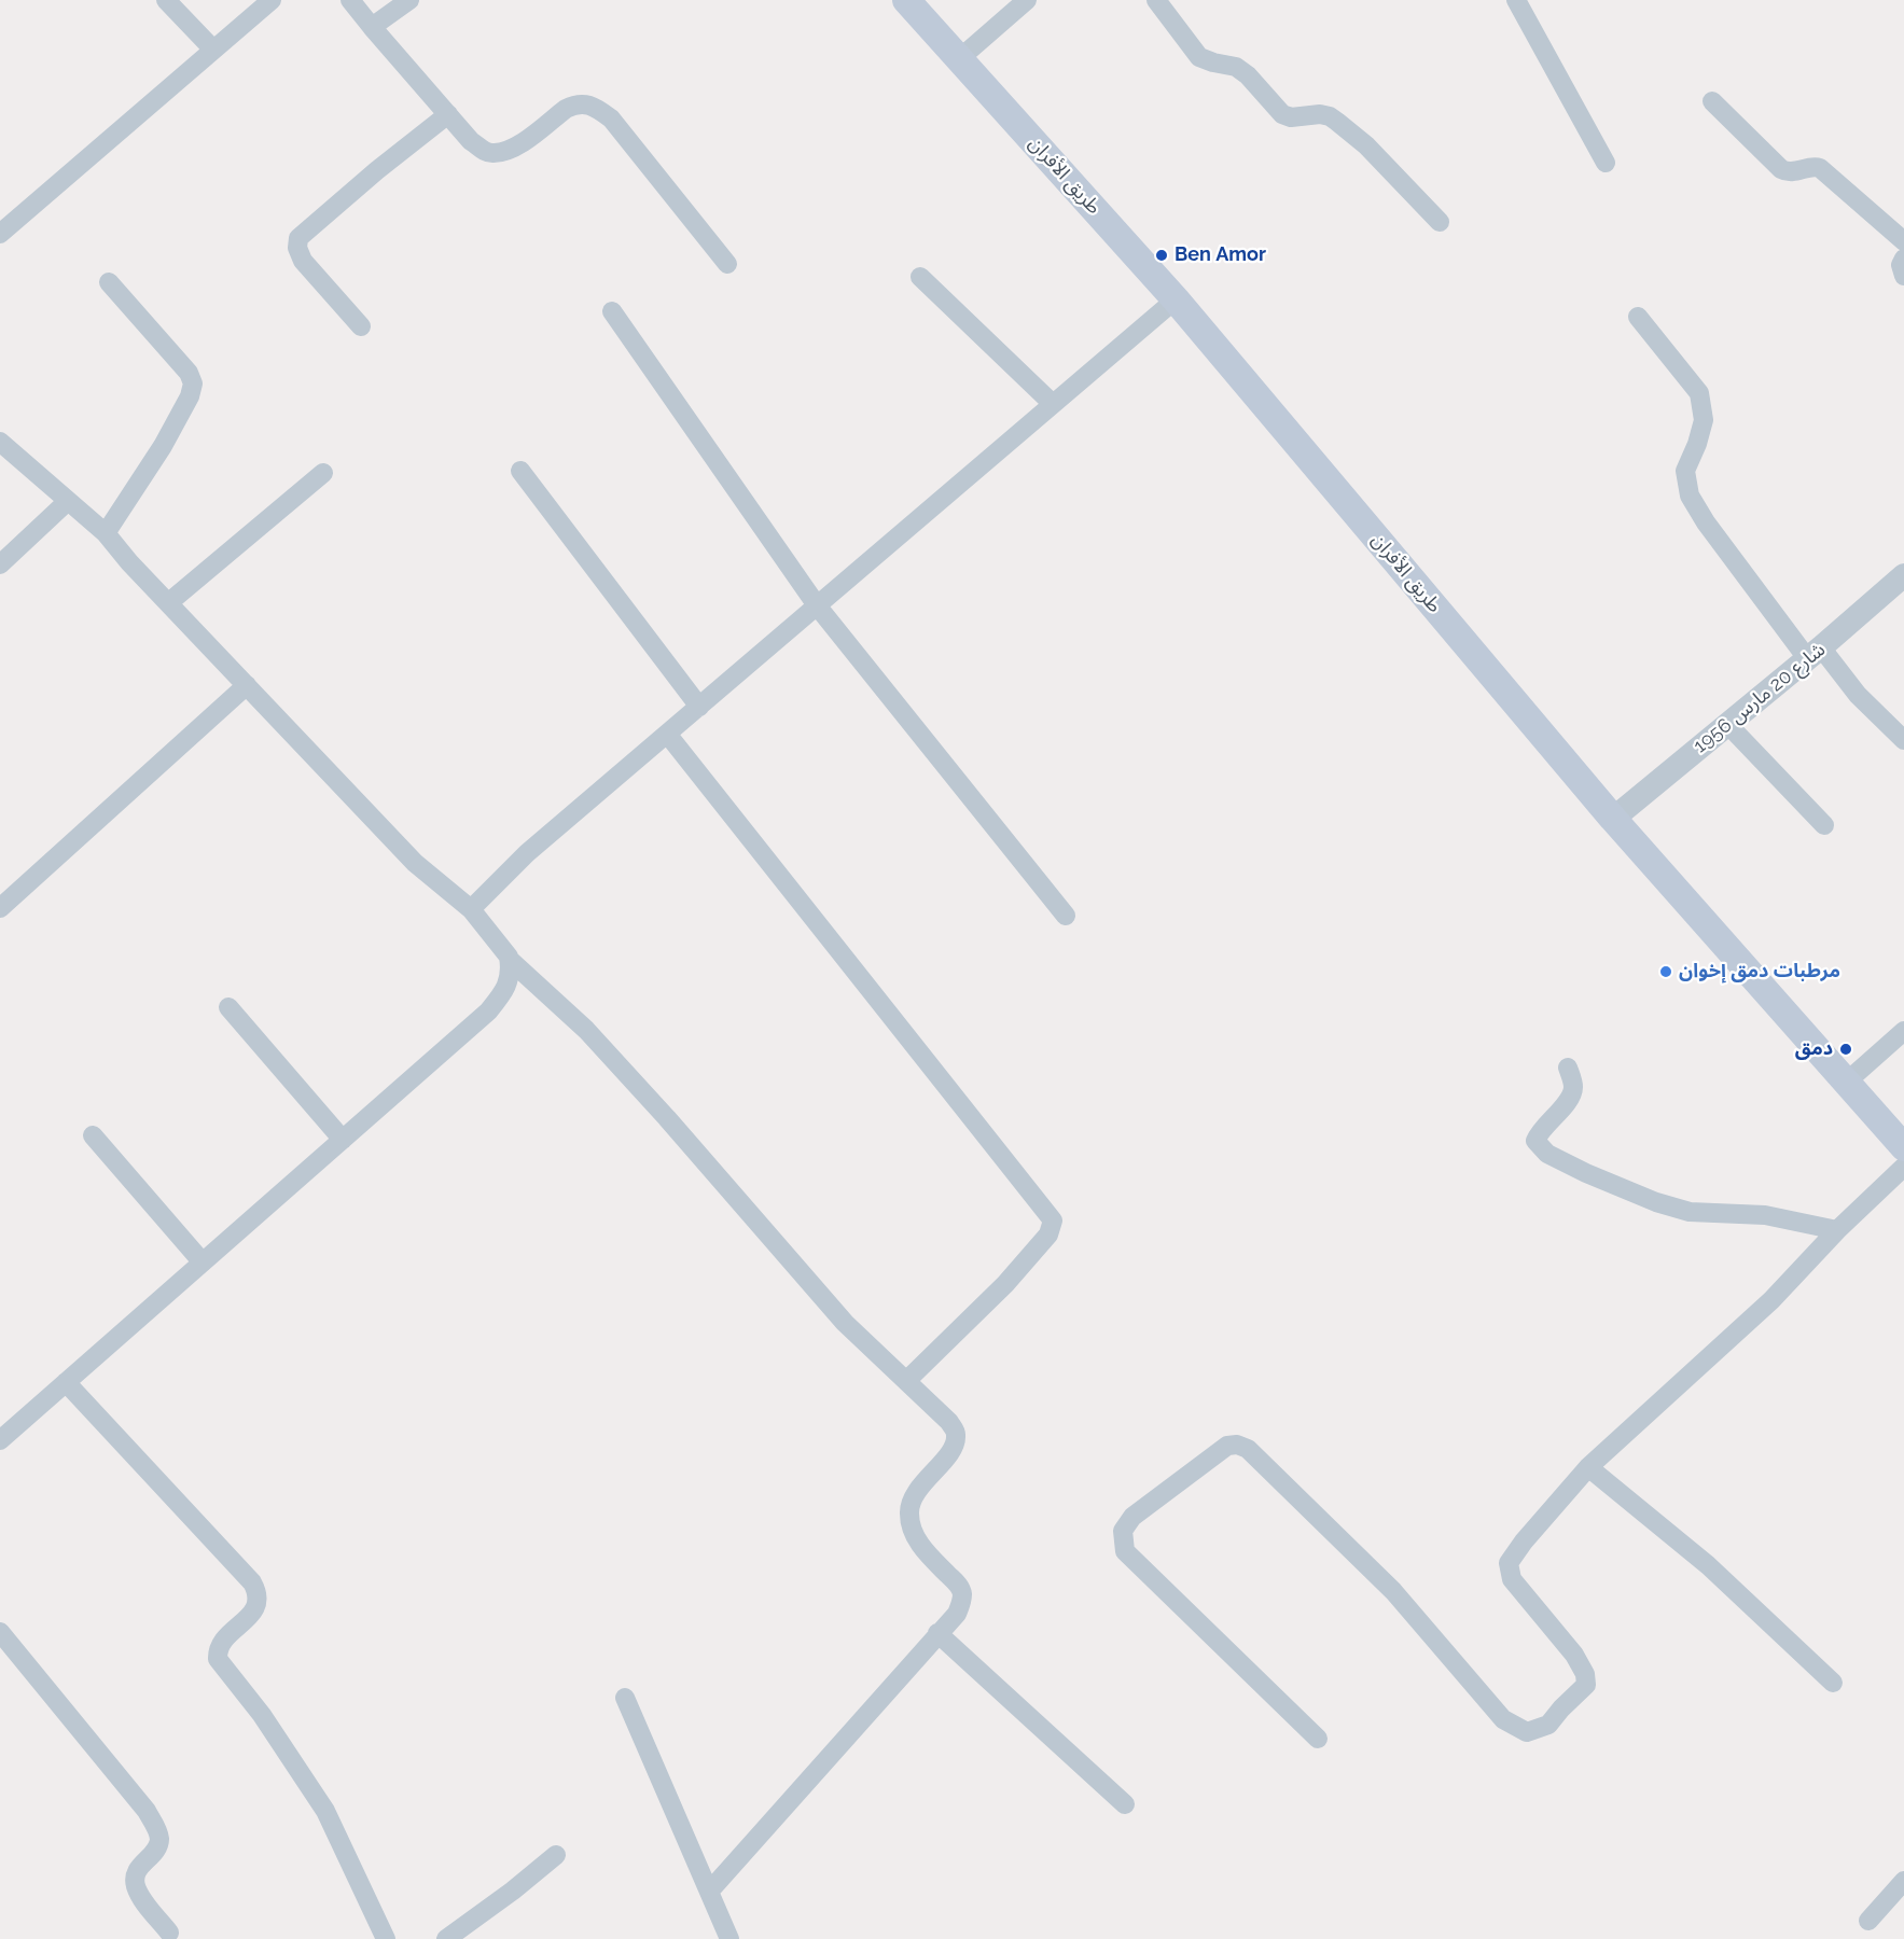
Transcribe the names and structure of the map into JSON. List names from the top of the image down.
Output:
{
  "streets": {
    "main road": ["طريق الأفران"],
    "street": ["شارع 20 مارس 1956"]
  },
  "crossings": [
    ["طريق الأفران", "شارع 20 مارس 1956"]
  ],
  "places": ["Ben Amor", "مرطبات دمق إخوان", "دمق"]
}
